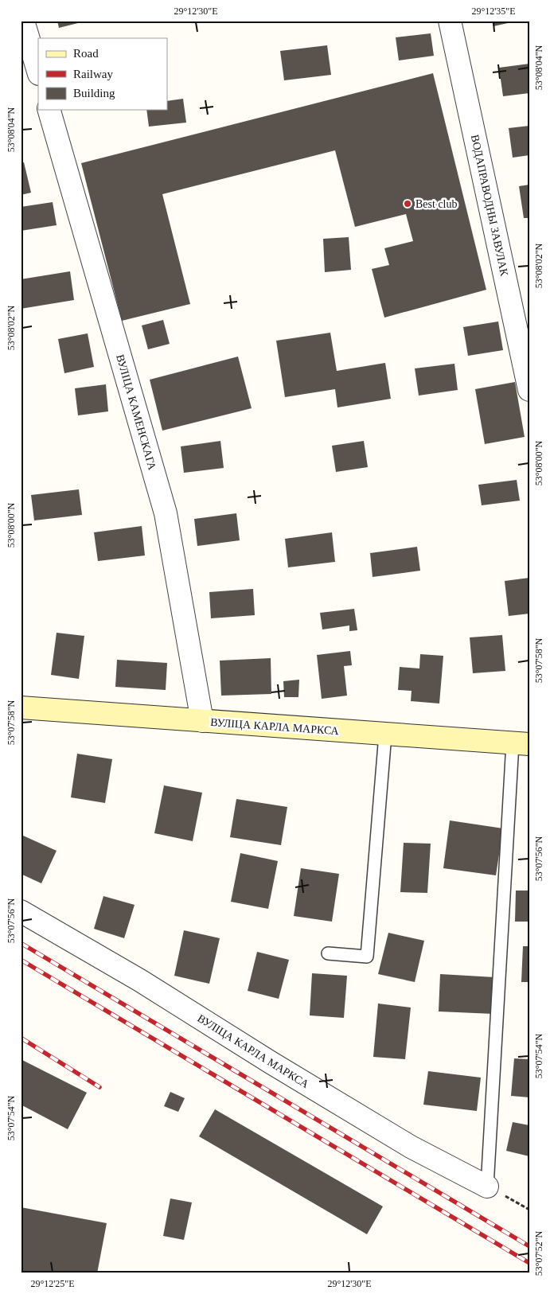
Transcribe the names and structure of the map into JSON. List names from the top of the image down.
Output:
{
  "streets": {
    "main road": ["ВУЛІЦА КАРЛА МАРКСА"],
    "street": ["ВОДАПРАВОДНЫ ЗАВУЛАК", "ВУЛІЦА КАМЕНСКАГА"]
  },
  "crossings": [
    ["ВУЛІЦА КАМЕНСКАГА", "ВУЛІЦА КАРЛА МАРКСА"]
  ],
  "places": ["Best club"],
  "legend": ["Road", "Railway", "Building"],
  "coordinates": [
    "29°12'30\"E",
    "29°12'35\"E",
    "53°08'04\"N",
    "53°08'02\"N",
    "53°08'00\"N",
    "53°07'58\"N",
    "53°07'56\"N",
    "53°07'54\"N",
    "53°07'52\"N",
    "29°12'25\"E"
  ]
}
